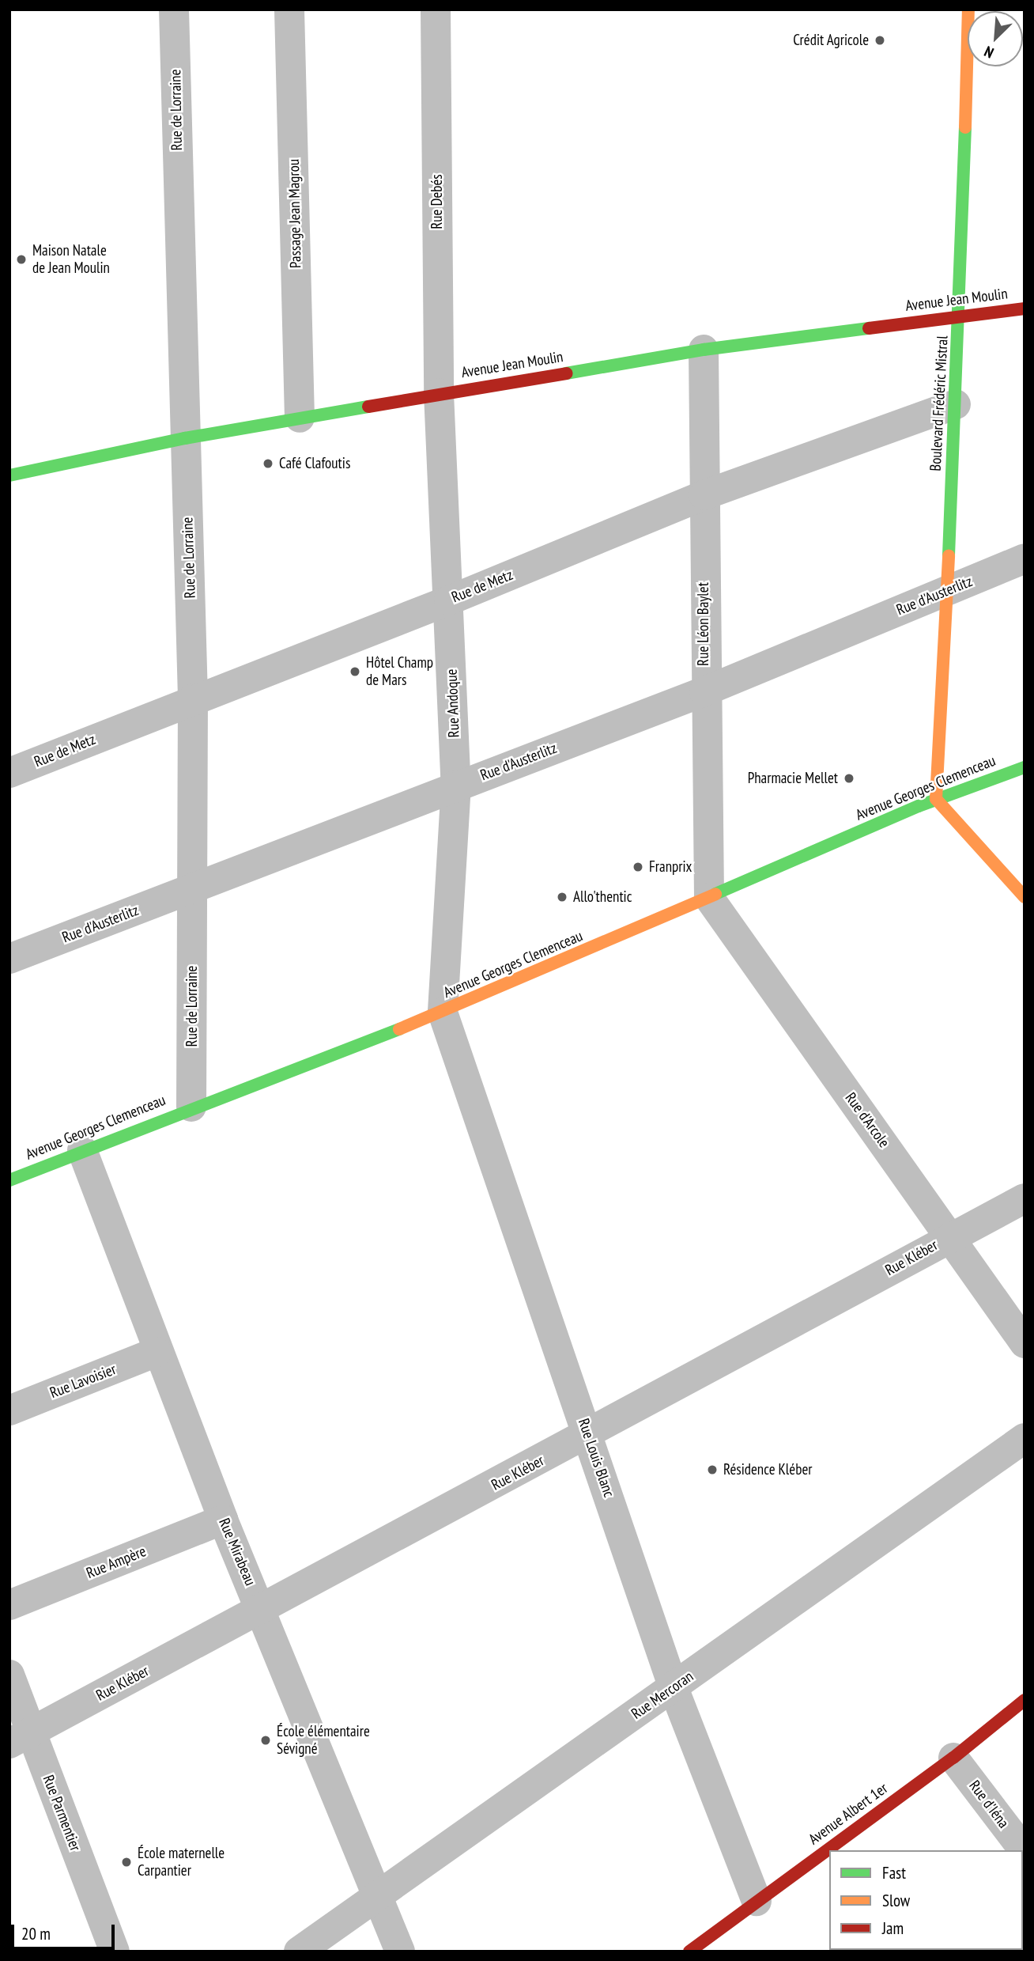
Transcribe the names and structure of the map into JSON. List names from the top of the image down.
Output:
{
  "streets": {
    "main road": [
      "Avenue Jean Moulin",
      "Boulevard Frédéric Mistral",
      "Avenue Georges Clemenceau",
      "Avenue Albert 1er"
    ],
    "street": [
      "Rue de Lorraine",
      "Rue Debés",
      "Passage Jean Magrou",
      "Rue de Metz",
      "Rue d'Austerlitz",
      "Rue Léon Baylet",
      "Rue Andoque",
      "Rue d'Arcole",
      "Rue Kléber",
      "Rue Lavoisier",
      "Rue Louis Blanc",
      "Rue Mirabeau",
      "Rue Ampère",
      "Rue Mercoran",
      "Rue d'Iéna",
      "Rue Parmentier"
    ]
  },
  "crossings": [
    ["Rue de Lorraine", "Avenue Jean Moulin"],
    ["Rue de Lorraine", "Rue de Metz"],
    ["Rue de Lorraine", "Rue d'Austerlitz"],
    ["Rue de Lorraine", "Avenue Georges Clemenceau"],
    ["Rue Debés", "Avenue Jean Moulin"],
    ["Rue Debés", "Rue Andoque"],
    ["Passage Jean Magrou", "Avenue Jean Moulin"],
    ["Avenue Jean Moulin", "Boulevard Frédéric Mistral"],
    ["Avenue Jean Moulin", "Rue Léon Baylet"],
    ["Avenue Jean Moulin", "Rue Andoque"],
    ["Boulevard Frédéric Mistral", "Rue de Metz"],
    ["Boulevard Frédéric Mistral", "Rue d'Austerlitz"],
    ["Boulevard Frédéric Mistral", "Avenue Georges Clemenceau"],
    ["Rue de Metz", "Rue Léon Baylet"],
    ["Rue de Metz", "Rue Andoque"],
    ["Rue d'Austerlitz", "Rue Léon Baylet"],
    ["Rue d'Austerlitz", "Rue Andoque"],
    ["Rue Léon Baylet", "Avenue Georges Clemenceau"],
    ["Rue Léon Baylet", "Rue d'Arcole"],
    ["Rue Andoque", "Avenue Georges Clemenceau"],
    ["Rue Andoque", "Rue Louis Blanc"],
    ["Avenue Georges Clemenceau", "Rue d'Arcole"],
    ["Avenue Georges Clemenceau", "Rue Louis Blanc"],
    ["Avenue Georges Clemenceau", "Rue Mirabeau"],
    ["Rue d'Arcole", "Rue Kléber"],
    ["Rue Kléber", "Rue Louis Blanc"],
    ["Rue Kléber", "Rue Mirabeau"],
    ["Rue Kléber", "Rue Parmentier"],
    ["Rue Lavoisier", "Rue Mirabeau"],
    ["Rue Louis Blanc", "Rue Mercoran"],
    ["Rue Louis Blanc", "Avenue Albert 1er"],
    ["Rue Mirabeau", "Rue Ampère"],
    ["Rue Mirabeau", "Rue Mercoran"],
    ["Rue d'Iéna", "Avenue Albert 1er"]
  ],
  "places": [
    "Crédit Agricole",
    "Maison Natale de Jean Moulin",
    "Café Clafoutis",
    "Hôtel Champ de Mars",
    "Pharmacie Mellet",
    "Franprix",
    "Allo'thentic",
    "Résidence Kléber",
    "École élémentaire Sévigné",
    "École maternelle Carpantier"
  ],
  "legend": ["Fast", "Slow", "Jam"],
  "scale_bar": "20 m",
  "north": "bottom left"
}
